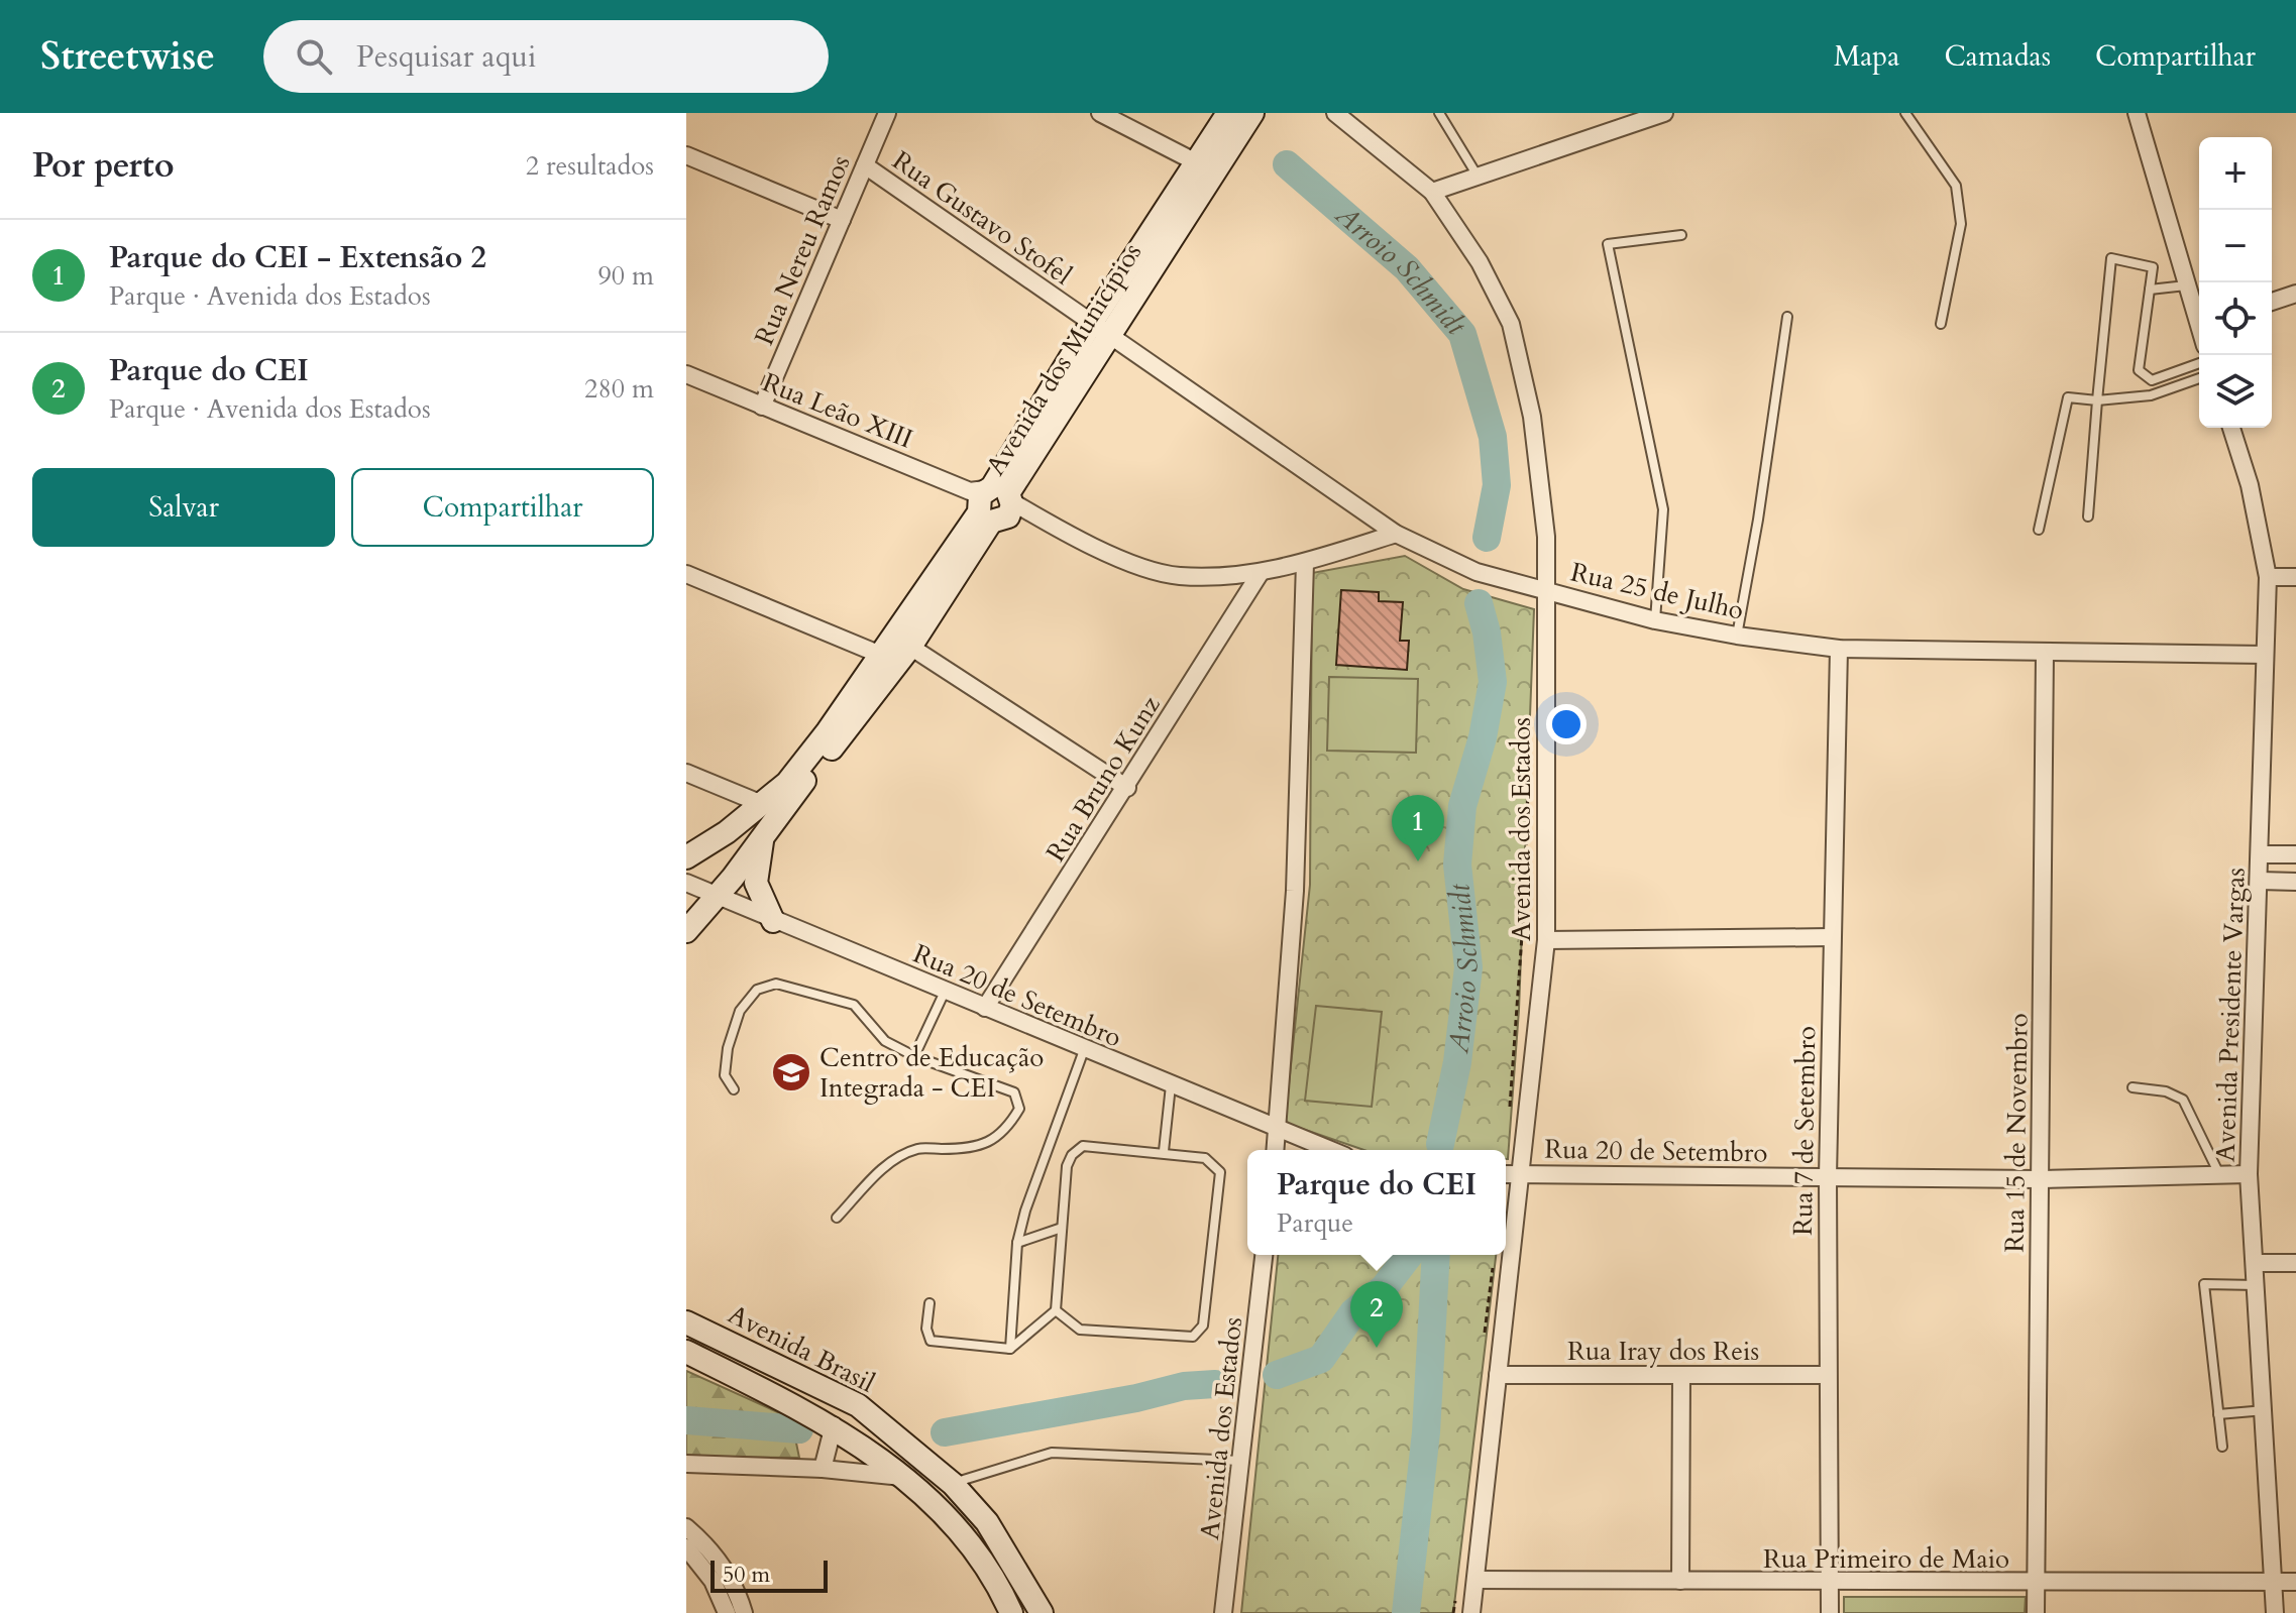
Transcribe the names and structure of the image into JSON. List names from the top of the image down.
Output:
{
  "streets": {
    "main road": ["Avenida dos Municípios", "Avenida Brasil"],
    "street": [
      "Rua Gustavo Stofel",
      "Rua Nereu Ramos",
      "Rua Leão XIII",
      "Rua 25 de Julho",
      "Rua Bruno Kunz",
      "Avenida dos Estados",
      "Rua 20 de Setembro",
      "Avenida Presidente Vargas",
      "Rua 7 de Setembro",
      "Rua 15 de Novembro",
      "Rua Iray dos Reis",
      "Rua Primeiro de Maio"
    ]
  },
  "crossings": [
    ["Rua Gustavo Stofel", "Rua Nereu Ramos"],
    ["Rua Gustavo Stofel", "Avenida dos Municípios"],
    ["Rua Gustavo Stofel", "Rua 25 de Julho"],
    ["Rua Nereu Ramos", "Rua Leão XIII"],
    ["Avenida dos Municípios", "Rua Leão XIII"],
    ["Avenida dos Municípios", "Rua 25 de Julho"],
    ["Avenida dos Municípios", "Rua 20 de Setembro"],
    ["Rua Leão XIII", "Rua 25 de Julho"],
    ["Rua Leão XIII", "Rua Bruno Kunz"],
    ["Rua 25 de Julho", "Avenida dos Estados"],
    ["Rua 25 de Julho", "Avenida Presidente Vargas"],
    ["Rua 25 de Julho", "Rua 7 de Setembro"],
    ["Rua 25 de Julho", "Rua 15 de Novembro"],
    ["Rua Bruno Kunz", "Rua 20 de Setembro"],
    ["Avenida dos Estados", "Rua 20 de Setembro"],
    ["Avenida dos Estados", "Rua Iray dos Reis"],
    ["Avenida dos Estados", "Rua Primeiro de Maio"],
    ["Rua 20 de Setembro", "Avenida Presidente Vargas"],
    ["Rua 20 de Setembro", "Rua 7 de Setembro"],
    ["Rua 20 de Setembro", "Rua 15 de Novembro"],
    ["Avenida Presidente Vargas", "Rua Primeiro de Maio"],
    ["Rua 7 de Setembro", "Rua Iray dos Reis"],
    ["Rua 7 de Setembro", "Rua Primeiro de Maio"],
    ["Rua 15 de Novembro", "Rua Primeiro de Maio"]
  ],
  "water": ["Arroio Schmidt"],
  "places": {
    "school or university": ["Centro de Educação Integrada - CEI"]
  },
  "scale_bar": "50 m",
  "page": {
    "header": "Streetwise",
    "search": "Pesquisar aqui",
    "nav": ["Mapa", "Camadas", "Compartilhar"],
    "heading": ["Por perto", "2 resultados"],
    "map_buttons": ["+", "−"],
    "list": [
      {
        "mark": "1",
        "name": "Parque do CEI - Extensão 2",
        "note": "Parque · Avenida dos Estados",
        "value": "90 m"
      },
      {
        "mark": "2",
        "name": "Parque do CEI",
        "note": "Parque · Avenida dos Estados",
        "value": "280 m"
      }
    ],
    "buttons": ["Salvar", "Compartilhar"],
    "pins": ["1", "2"],
    "popup": ["Parque do CEI", "Parque"],
    "scale": "50 m"
  }
}
